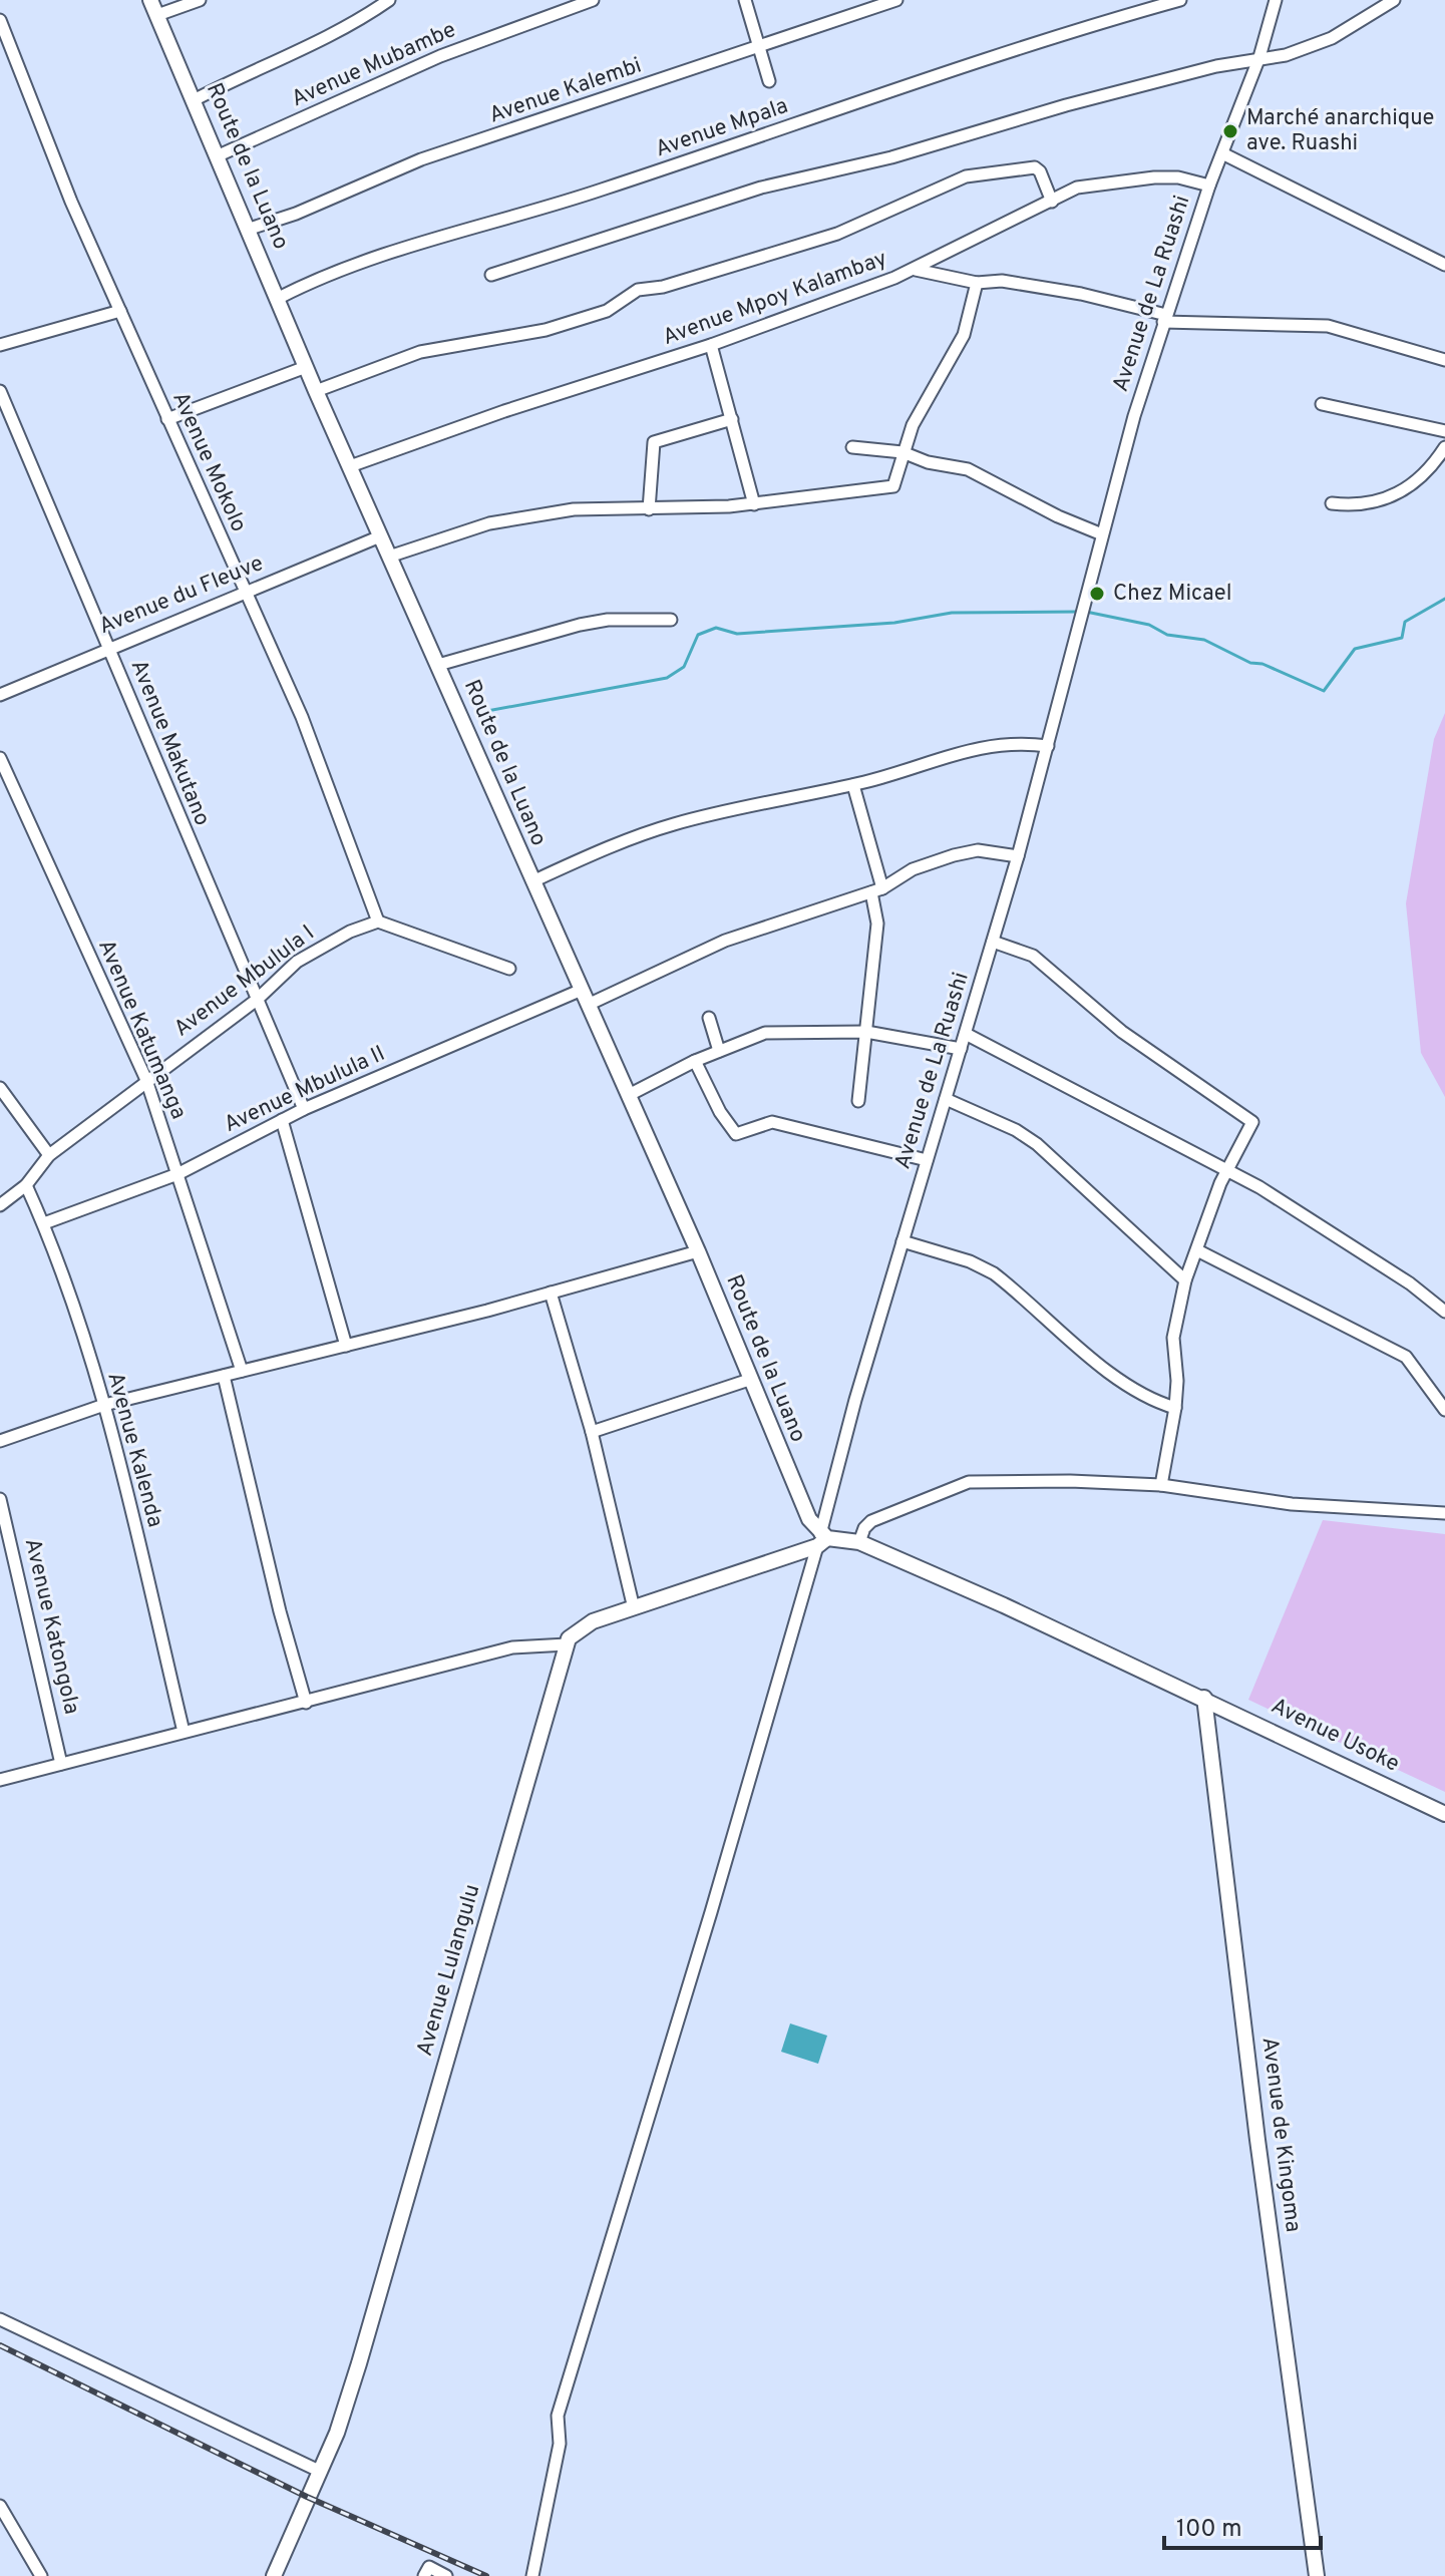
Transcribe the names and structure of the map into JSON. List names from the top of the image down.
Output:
{
  "streets": {
    "street": [
      "Avenue Mubambe",
      "Avenue Kalembi",
      "Avenue Mpala",
      "Route de la Luano",
      "Avenue de La Ruashi",
      "Avenue Mpoy Kalambay",
      "Avenue Mokolo",
      "Avenue du Fleuve",
      "Avenue Makutano",
      "Avenue Mbulula I",
      "Avenue Katumanga",
      "Avenue Mbulula II",
      "Avenue Kalenda",
      "Avenue Katongola",
      "Avenue Usoke",
      "Avenue Lulangulu",
      "Avenue de Kingoma"
    ]
  },
  "crossings": [
    ["Avenue Mubambe", "Route de la Luano"],
    ["Avenue Kalembi", "Route de la Luano"],
    ["Avenue Mpala", "Route de la Luano"],
    ["Route de la Luano", "Avenue de La Ruashi"],
    ["Route de la Luano", "Avenue Mpoy Kalambay"],
    ["Route de la Luano", "Avenue du Fleuve"],
    ["Route de la Luano", "Avenue Mbulula II"],
    ["Route de la Luano", "Avenue Usoke"],
    ["Avenue de La Ruashi", "Avenue Mpoy Kalambay"],
    ["Avenue de La Ruashi", "Avenue Usoke"],
    ["Avenue Mokolo", "Avenue du Fleuve"],
    ["Avenue Mokolo", "Avenue Mbulula I"],
    ["Avenue du Fleuve", "Avenue Makutano"],
    ["Avenue Makutano", "Avenue Mbulula I"],
    ["Avenue Makutano", "Avenue Mbulula II"],
    ["Avenue Mbulula I", "Avenue Katumanga"],
    ["Avenue Mbulula I", "Avenue Kalenda"],
    ["Avenue Katumanga", "Avenue Mbulula II"],
    ["Avenue Mbulula II", "Avenue Kalenda"],
    ["Avenue Usoke", "Avenue de Kingoma"]
  ],
  "places": ["Marché anarchique ave. Ruashi", "Chez Micael"],
  "scale_bar": "100 m"
}
